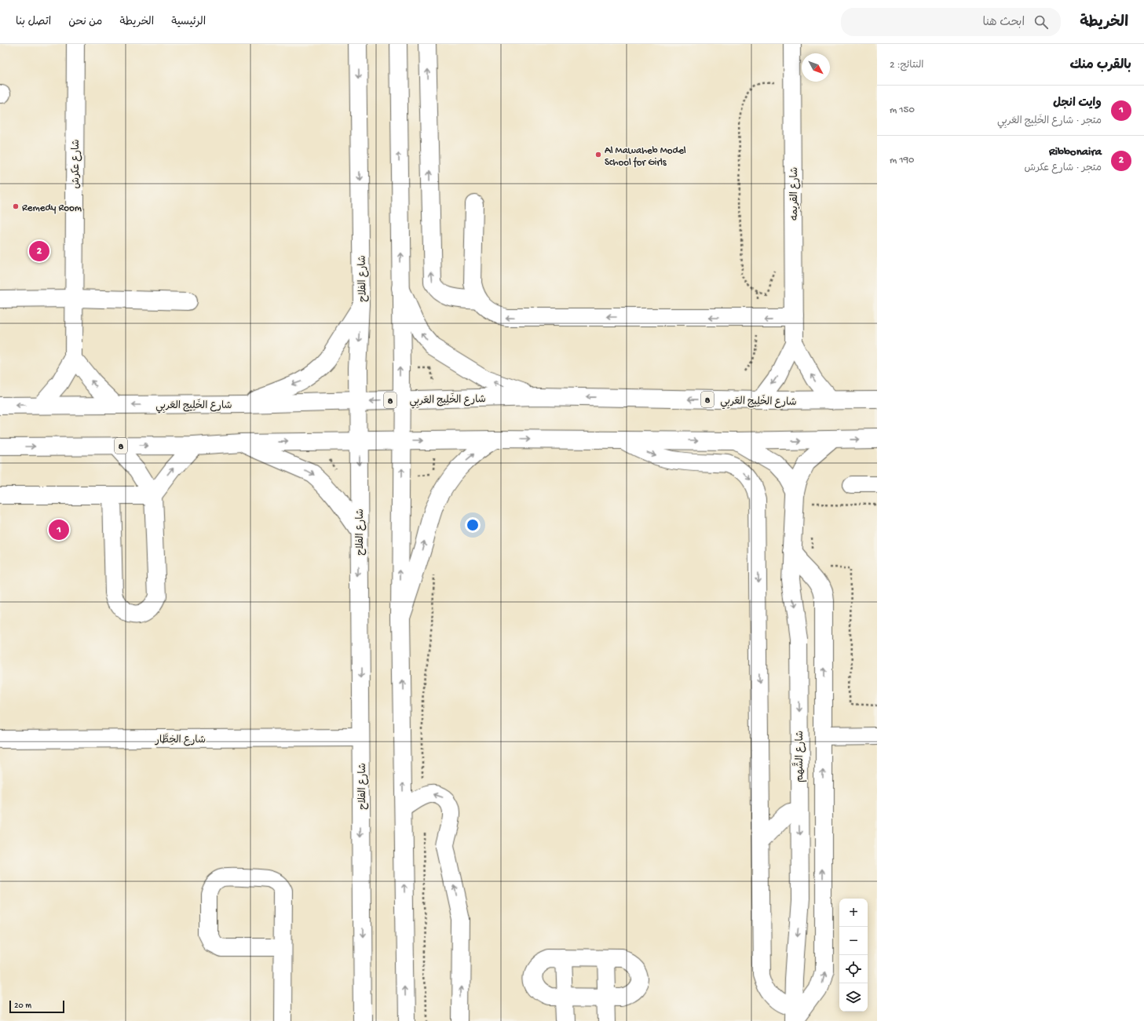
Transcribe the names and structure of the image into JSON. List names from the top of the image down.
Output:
{
  "streets": {
    "main road": [
      "شارع عكرش",
      "شارع القريمه",
      "شارع الفلاح",
      "شارع الخَلِيج العَربِي",
      "8",
      "شارع الخِطَّار",
      "شارع الشَّهم"
    ]
  },
  "crossings": [
    ["شارع القريمه", "شارع الخَلِيج العَربِي"],
    ["شارع الفلاح", "شارع الخَلِيج العَربِي"],
    ["شارع الفلاح", "8"],
    ["شارع الفلاح", "شارع الخِطَّار"],
    ["8", "شارع الشَّهم"]
  ],
  "places": ["Al Mawaheb Model School for Girls", "Remedy Room"],
  "scale_bar": "20 m",
  "north": "bottom right",
  "page": {
    "header": "الخريطة",
    "search": "ابحث هنا",
    "nav": [
      "الرئيسية",
      "الخريطة",
      "من نحن",
      "اتصل بنا"
    ],
    "heading": ["بالقرب منك", "النتائج: 2"],
    "list": [
      {
        "mark": "1",
        "name": "وايت انجل",
        "note": "متجر · شارع الخَلِيج العَربِي",
        "value": "150 m"
      },
      {
        "mark": "2",
        "name": "Ribbonaira",
        "note": "متجر · شارع عكرش",
        "value": "190 m"
      }
    ],
    "pins": ["2", "1"],
    "map_buttons": ["+", "−"],
    "scale": "20 m"
  }
}
